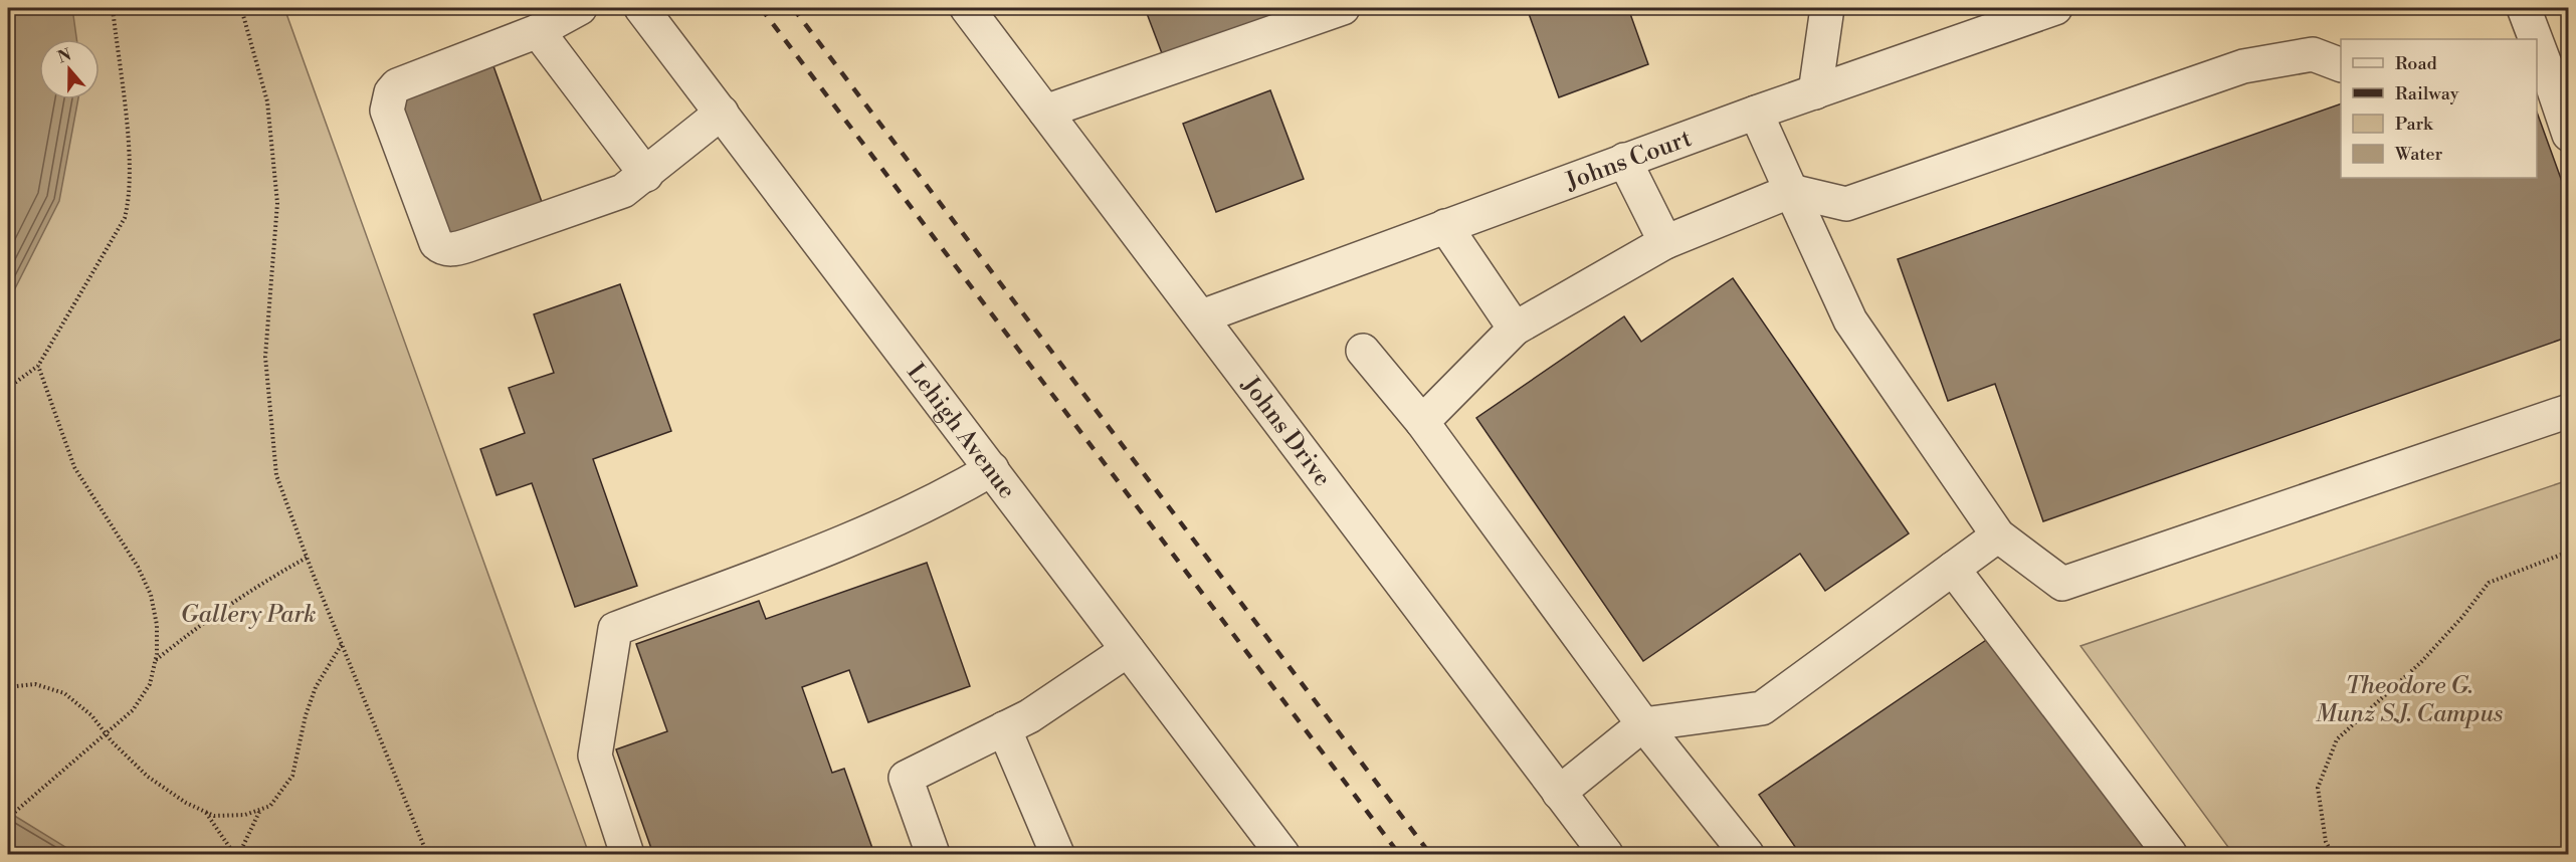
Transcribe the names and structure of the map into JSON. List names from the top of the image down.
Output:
{
  "streets": {
    "street": ["Johns Court", "Lehigh Avenue", "Johns Drive"]
  },
  "crossings": [
    ["Johns Court", "Johns Drive"]
  ],
  "parks": ["Gallery Park", "Theodore G. Munz S.J. Campus"],
  "legend": [
    "Road",
    "Railway",
    "Park",
    "Water"
  ],
  "north": "top"
}
